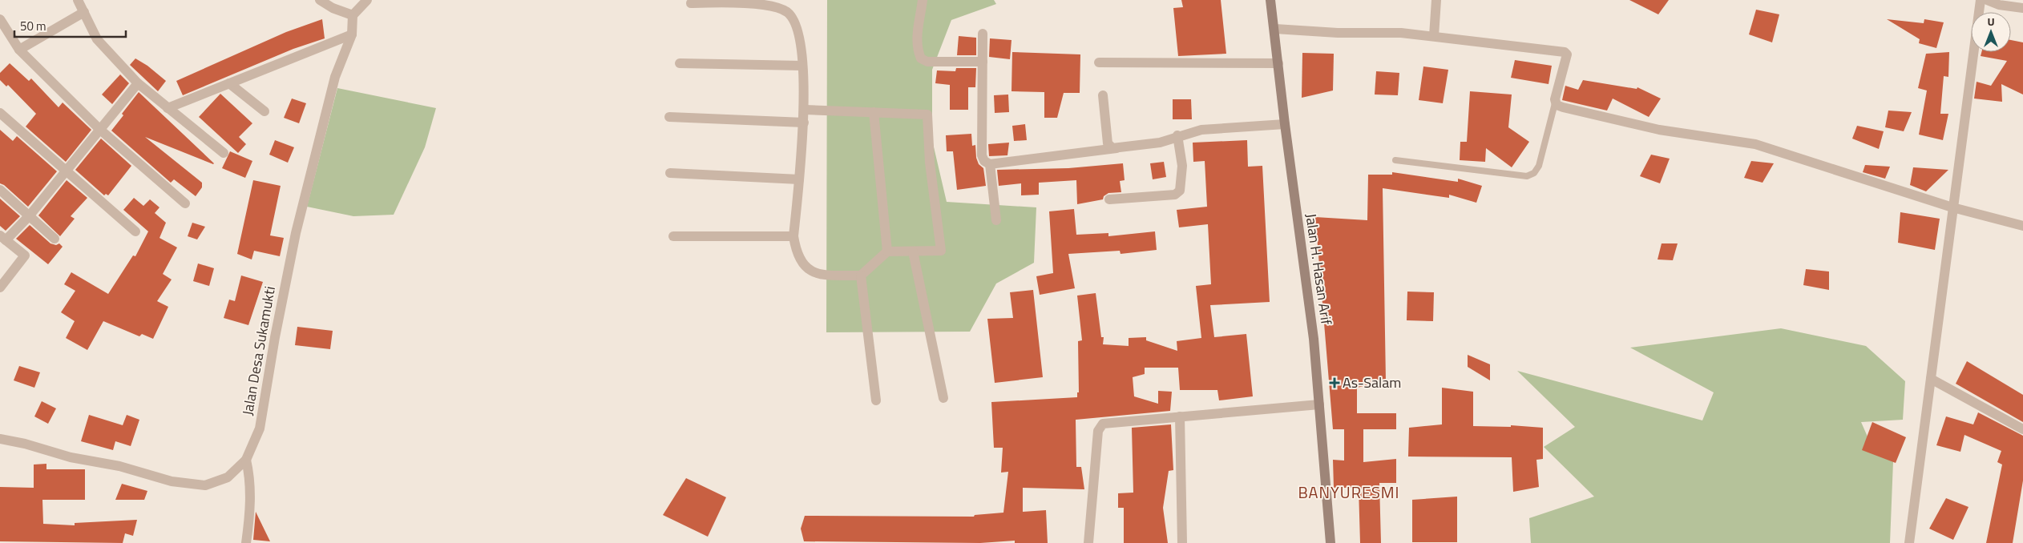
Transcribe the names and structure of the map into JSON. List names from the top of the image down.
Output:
{
  "streets": {
    "main road": ["Jalan H. Hasan Arif"],
    "street": ["Jalan Desa Sukamukti"]
  },
  "districts": ["BANYURESMI"],
  "places": {
    "health": ["As-Salam"]
  },
  "scale_bar": "50 m",
  "north": "top"
}
